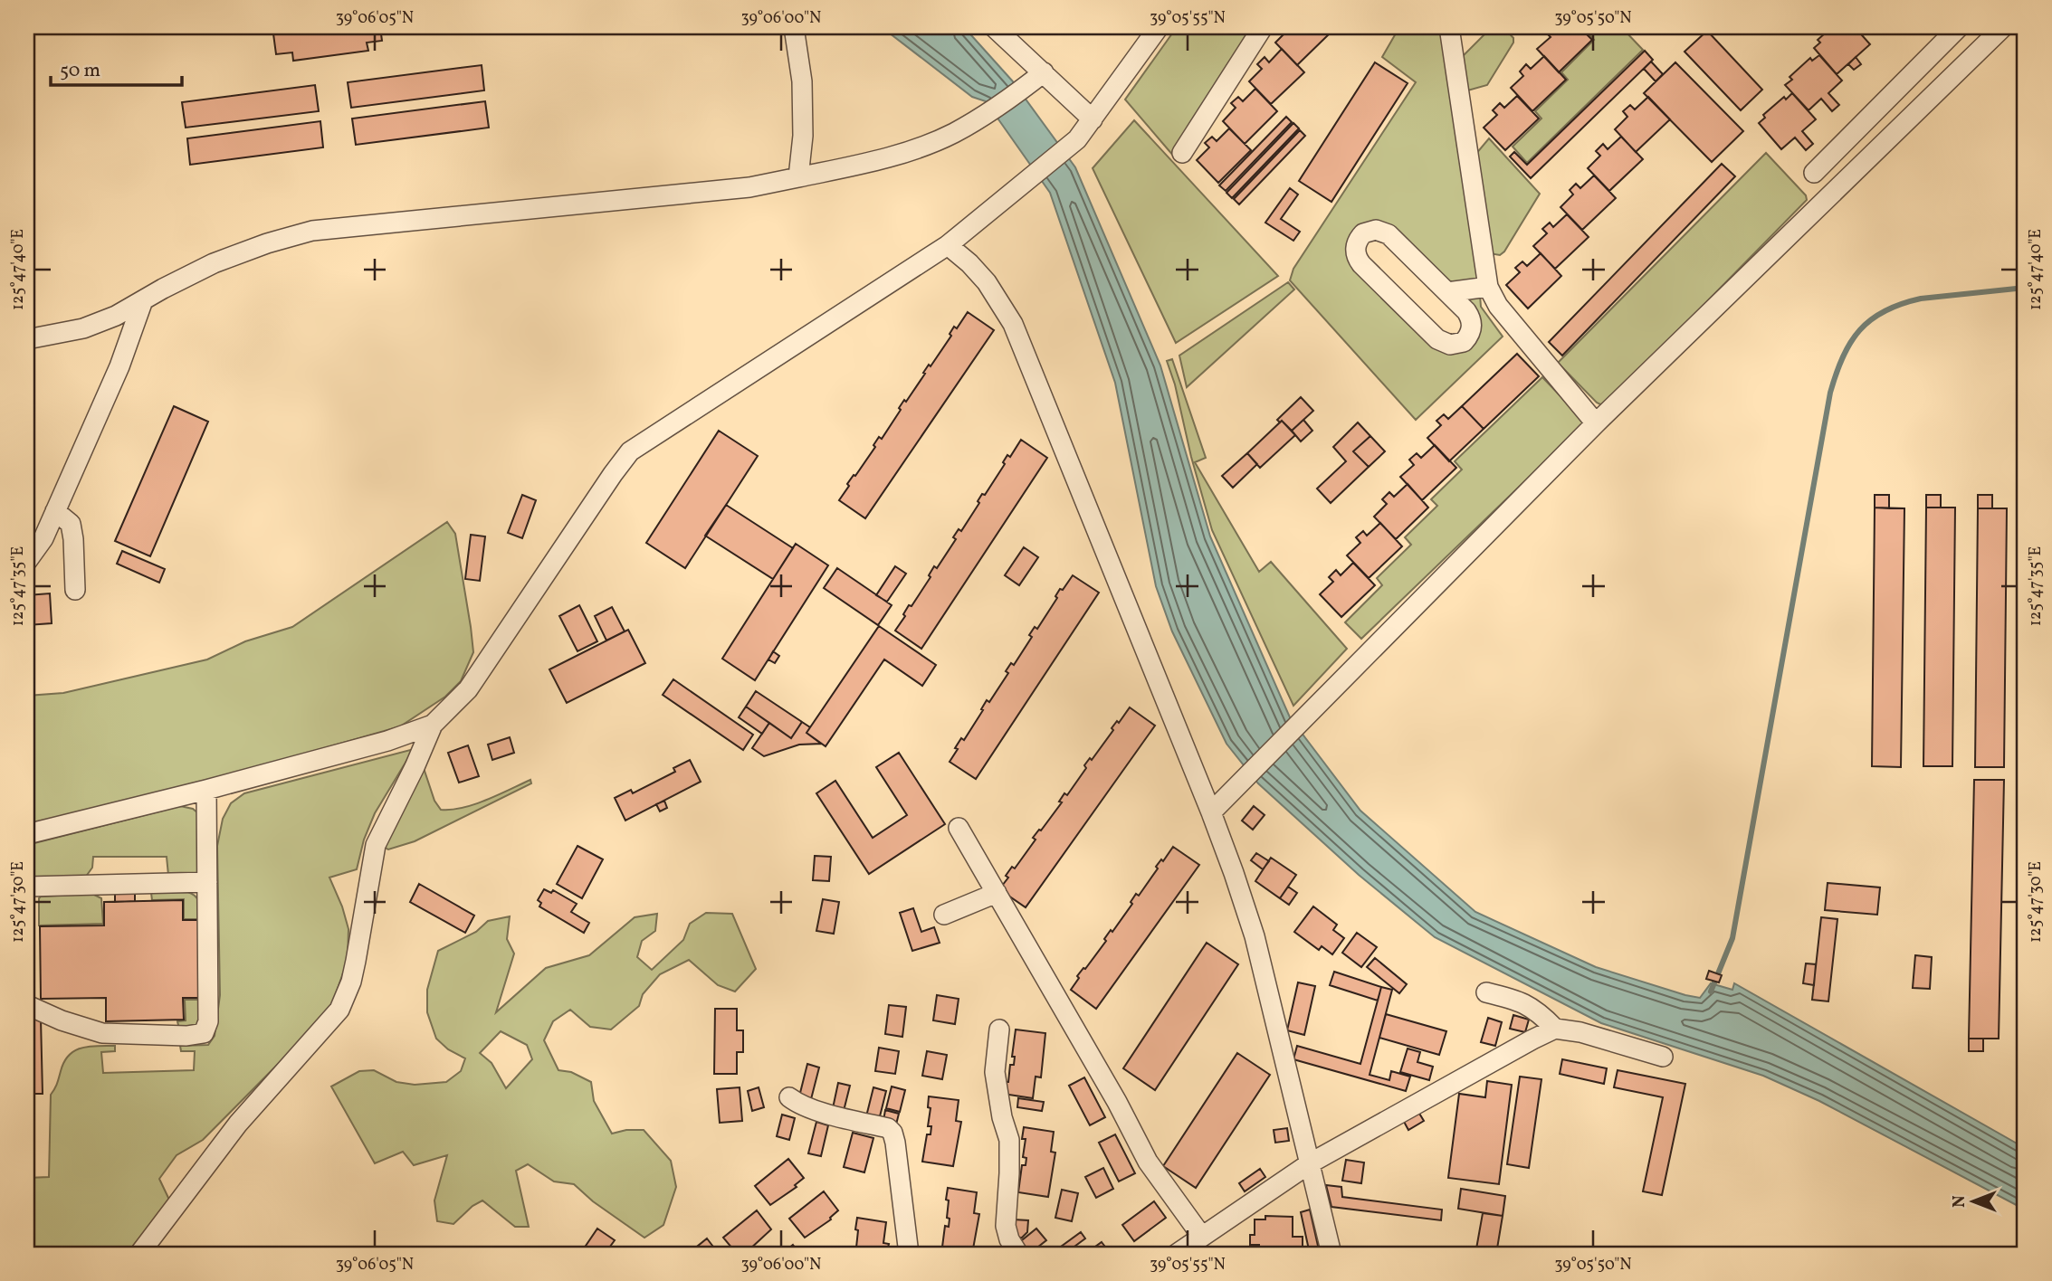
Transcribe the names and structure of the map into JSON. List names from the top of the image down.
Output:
{
  "scale_bar": "50 m",
  "north": "left",
  "coordinates": [
    "39°06'05\"N",
    "39°06'00\"N",
    "39°05'55\"N",
    "39°05'50\"N",
    "125°47'40\"E",
    "125°47'35\"E",
    "125°47'30\"E"
  ]
}
